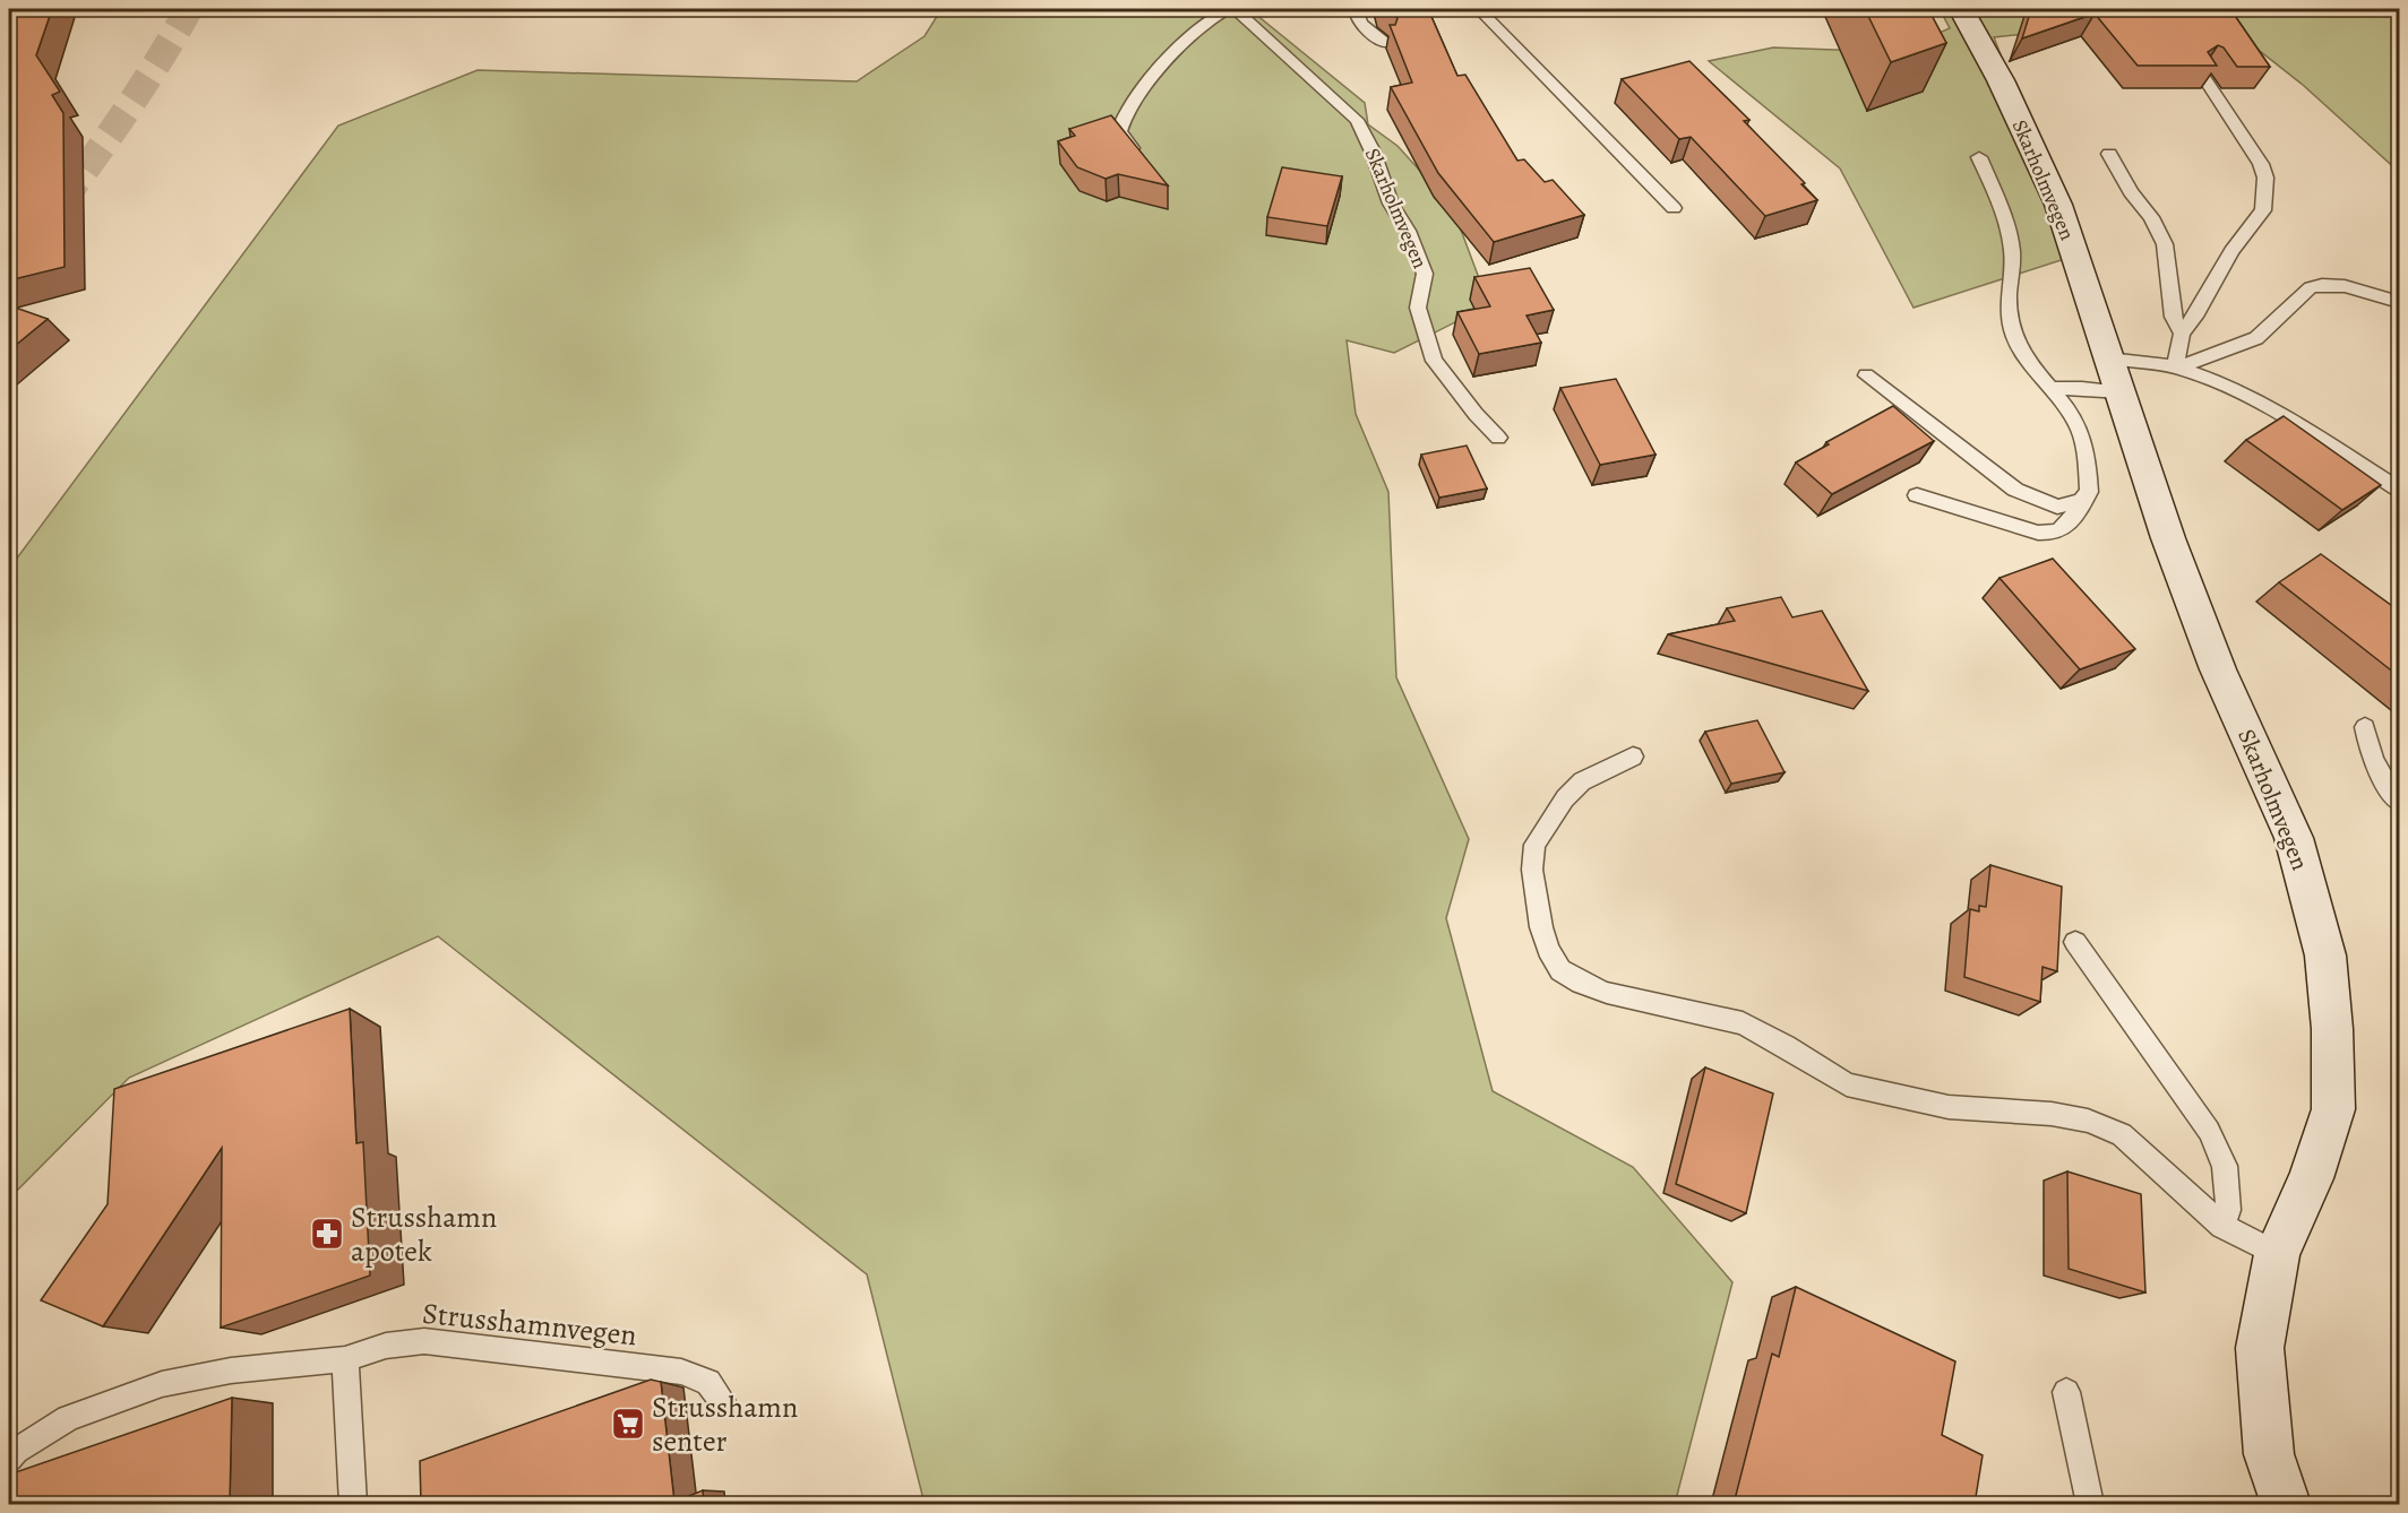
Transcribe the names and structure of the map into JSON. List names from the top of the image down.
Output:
{
  "streets": {
    "street": ["Skarholmvegen"],
    "lane": ["Strusshamnvegen"]
  },
  "places": {
    "pharmacy": ["Strusshamn apotek"],
    "supermarket": ["Strusshamn senter"]
  }
}
